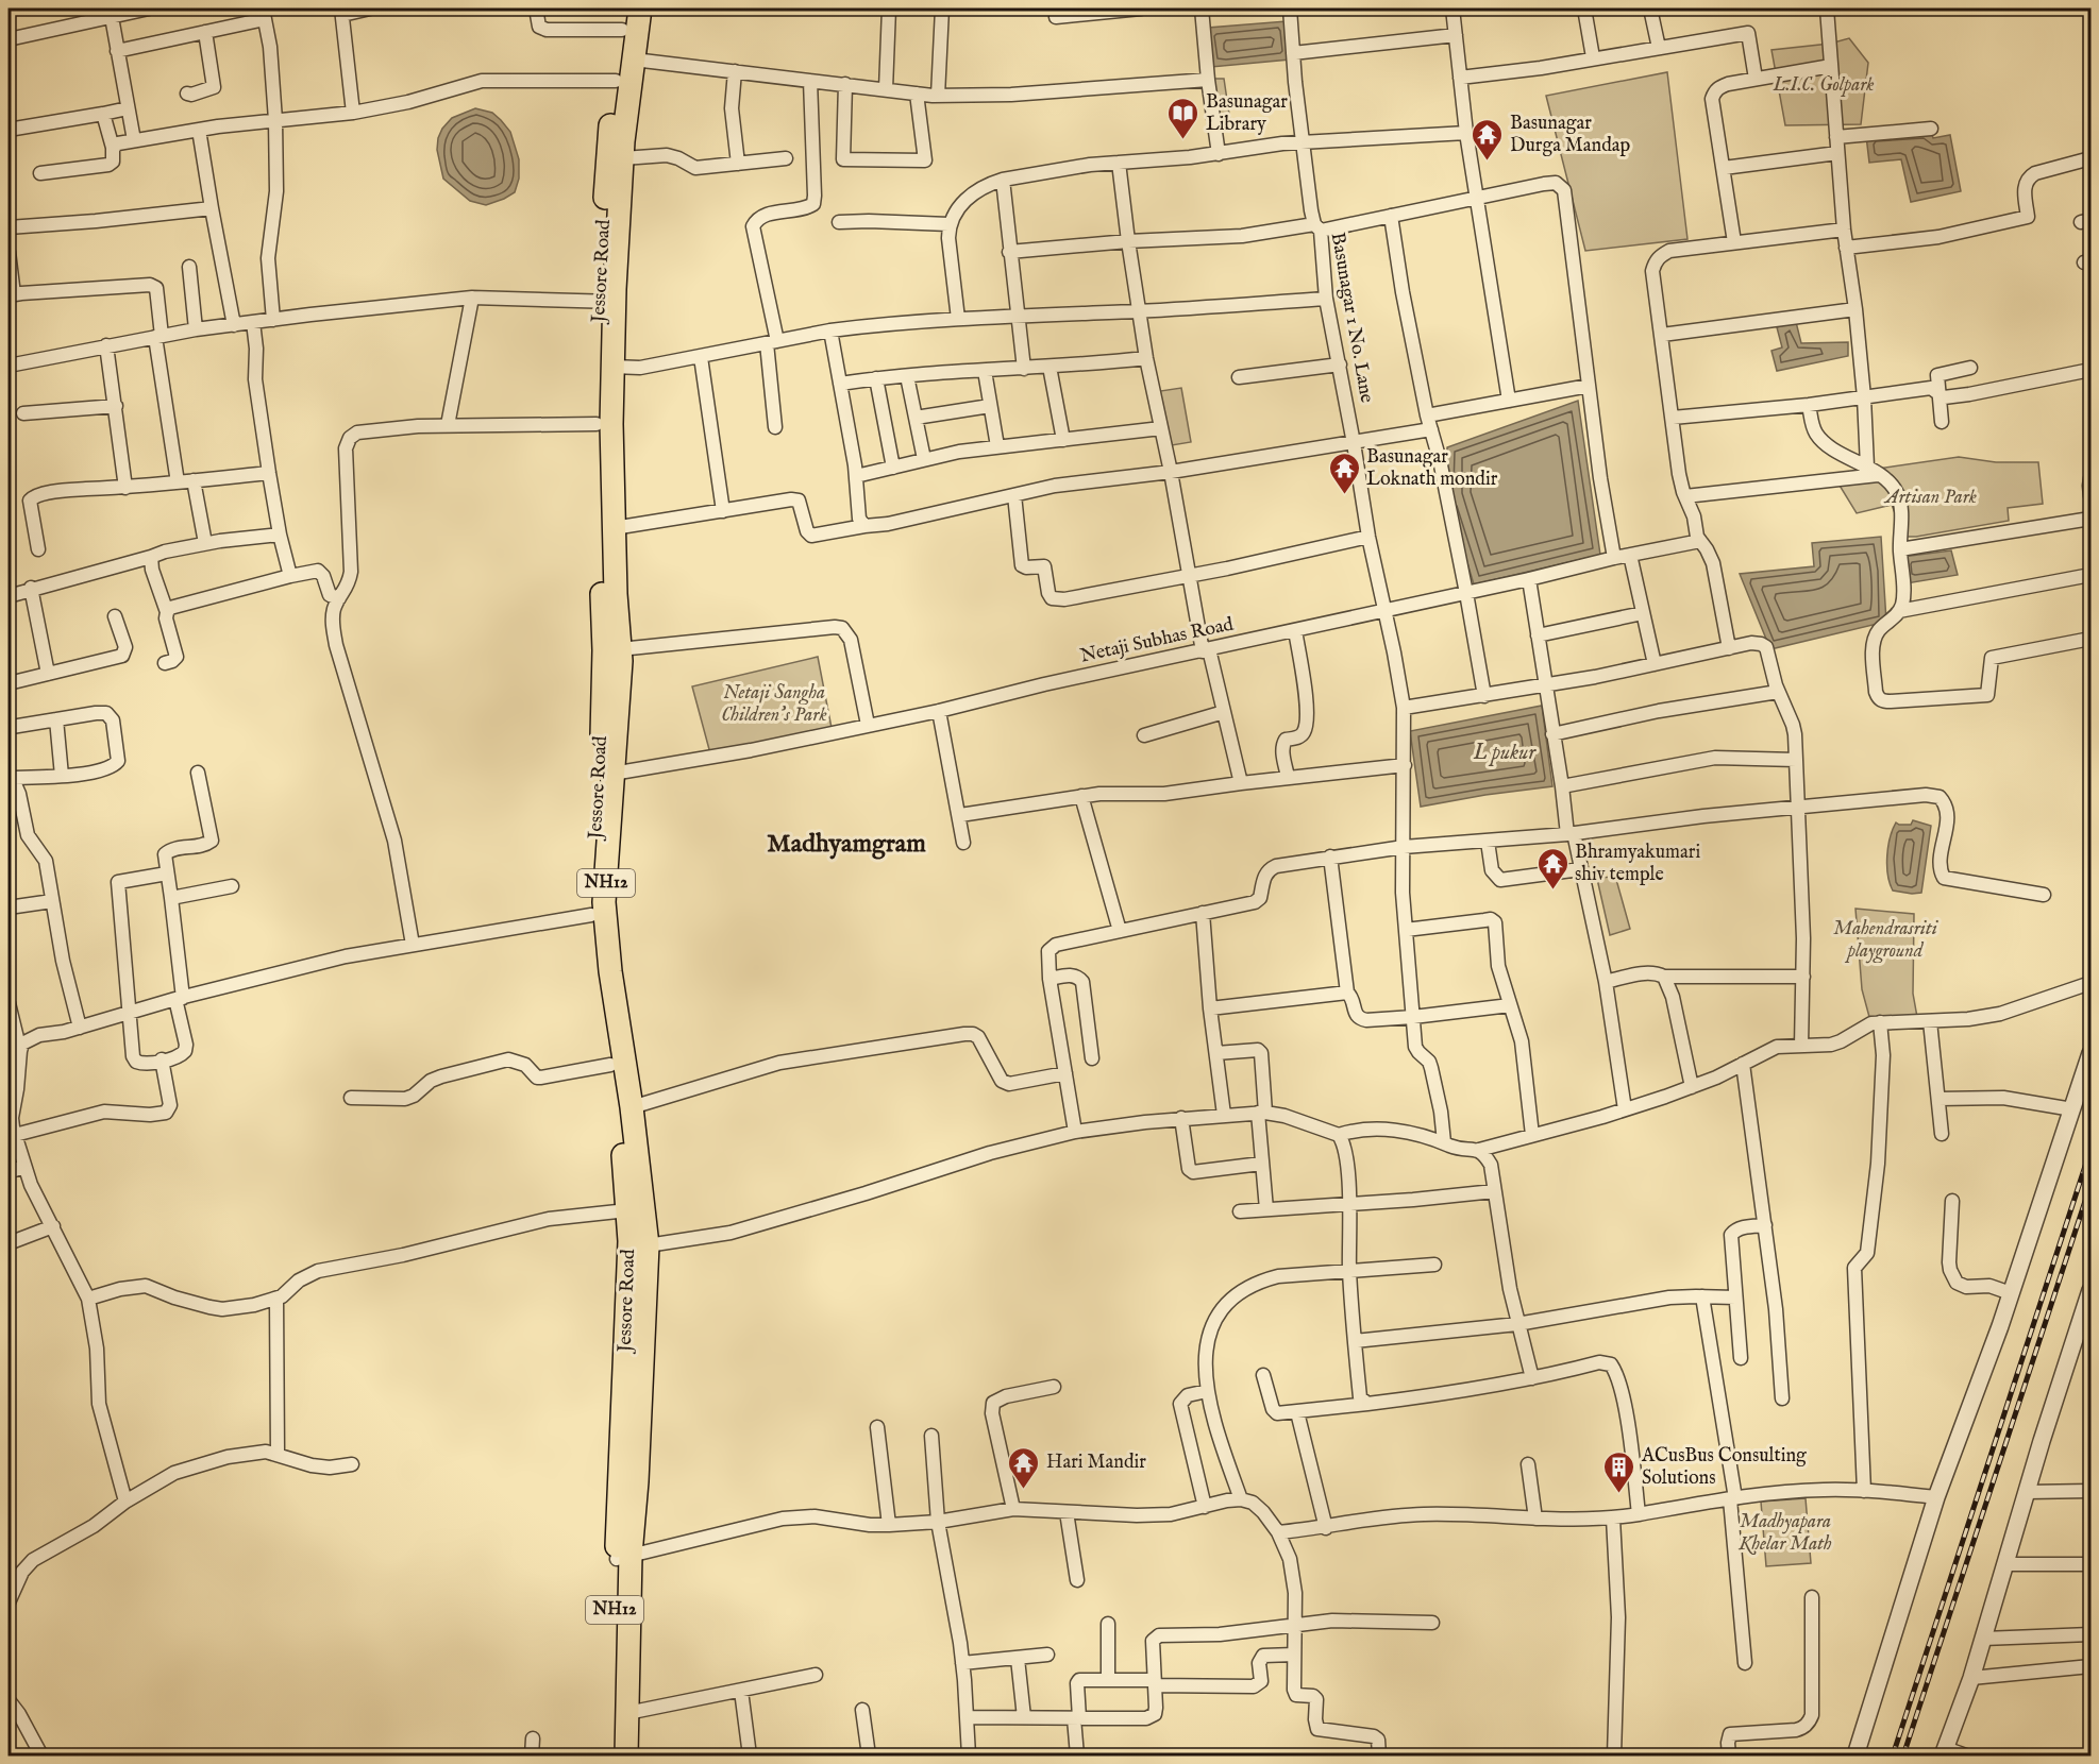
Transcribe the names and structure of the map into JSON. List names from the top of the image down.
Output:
{
  "streets": {
    "highway": ["Jessore Road", "NH12"],
    "street": ["Basunagar 1 No. Lane", "Netaji Subhas Road"]
  },
  "crossings": [
    ["Jessore Road", "NH12"],
    ["Basunagar 1 No. Lane", "Netaji Subhas Road"],
    ["Netaji Subhas Road", "NH12"]
  ],
  "districts": ["Madhyamgram"],
  "water": ["L pukur"],
  "parks": [
    "L.I.C. Golpark",
    "Artisan Park",
    "Netaji Sangha Children's Park",
    "Mahendrasriti playground",
    "Madhyapara Khelar Math"
  ],
  "places": {
    "library": ["Basunagar Library"],
    "temple": [
      "Basunagar Durga Mandap",
      "Basunagar Loknath mondir",
      "Bhramyakumari shiv temple",
      "Hari Mandir"
    ],
    "building": ["ACusBus Consulting Solutions"]
  }
}
